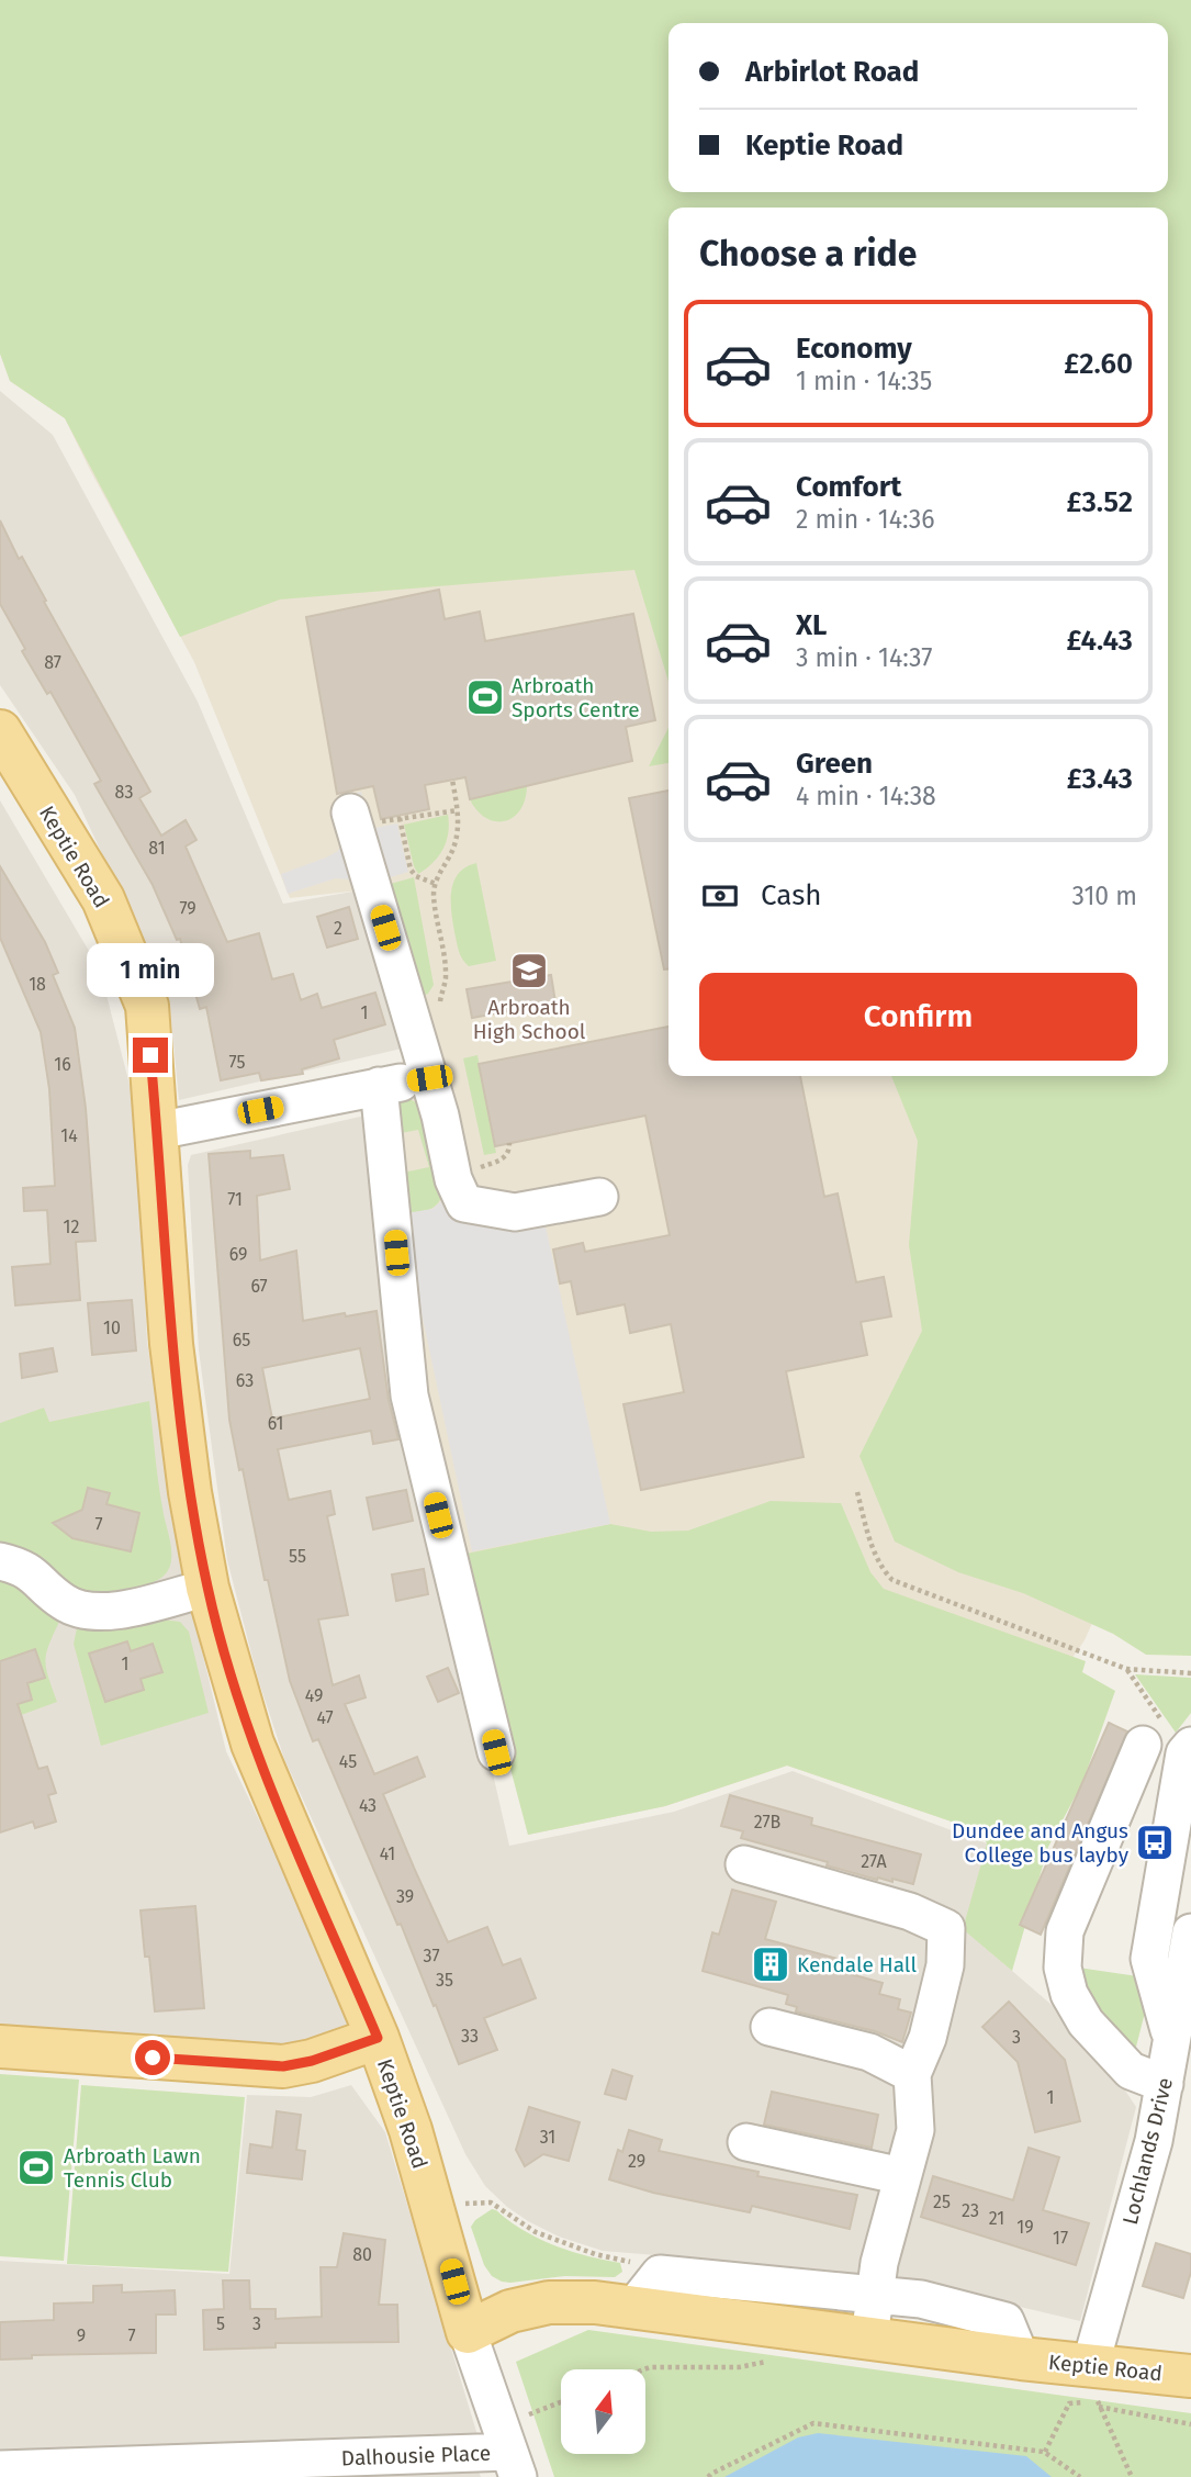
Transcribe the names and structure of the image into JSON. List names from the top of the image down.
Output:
{
  "streets": {
    "main road": ["Keptie Road"],
    "street": ["Lochlands Drive", "Dalhousie Place"]
  },
  "crossings": [
    ["Keptie Road", "Lochlands Drive"]
  ],
  "places": {
    "sports": ["Arbroath Sports Centre", "Arbroath Lawn Tennis Club"],
    "school or university": ["Arbroath High School"],
    "bus stop": ["Dundee and Angus College bus layby"],
    "building": ["Kendale Hall"]
  },
  "house_numbers": [
    "87",
    "83",
    "81",
    "79",
    "2",
    "18",
    "1",
    "75",
    "16",
    "14",
    "71",
    "12",
    "69",
    "67",
    "10",
    "65",
    "63",
    "61",
    "7",
    "55",
    "1",
    "49",
    "47",
    "45",
    "43",
    "27B",
    "41",
    "27A",
    "39",
    "37",
    "35",
    "33",
    "3",
    "1",
    "31",
    "29",
    "25",
    "23",
    "21",
    "19",
    "17",
    "80",
    "5",
    "3",
    "9",
    "7"
  ],
  "north": "top",
  "page": {
    "banner": ["Arbirlot Road", "Keptie Road"],
    "heading": "Choose a ride",
    "list": [
      {
        "name": "Economy",
        "note": "1 min · 14:35",
        "value": "£2.60"
      },
      {
        "name": "Comfort",
        "note": "2 min · 14:36",
        "value": "£3.52"
      },
      {
        "name": "XL",
        "note": "3 min · 14:37",
        "value": "£4.43"
      },
      {
        "name": "Green",
        "note": "4 min · 14:38",
        "value": "£3.43"
      }
    ],
    "pay": ["Cash", "310 m"],
    "bubble": "1 min",
    "buttons": "Confirm"
  }
}
